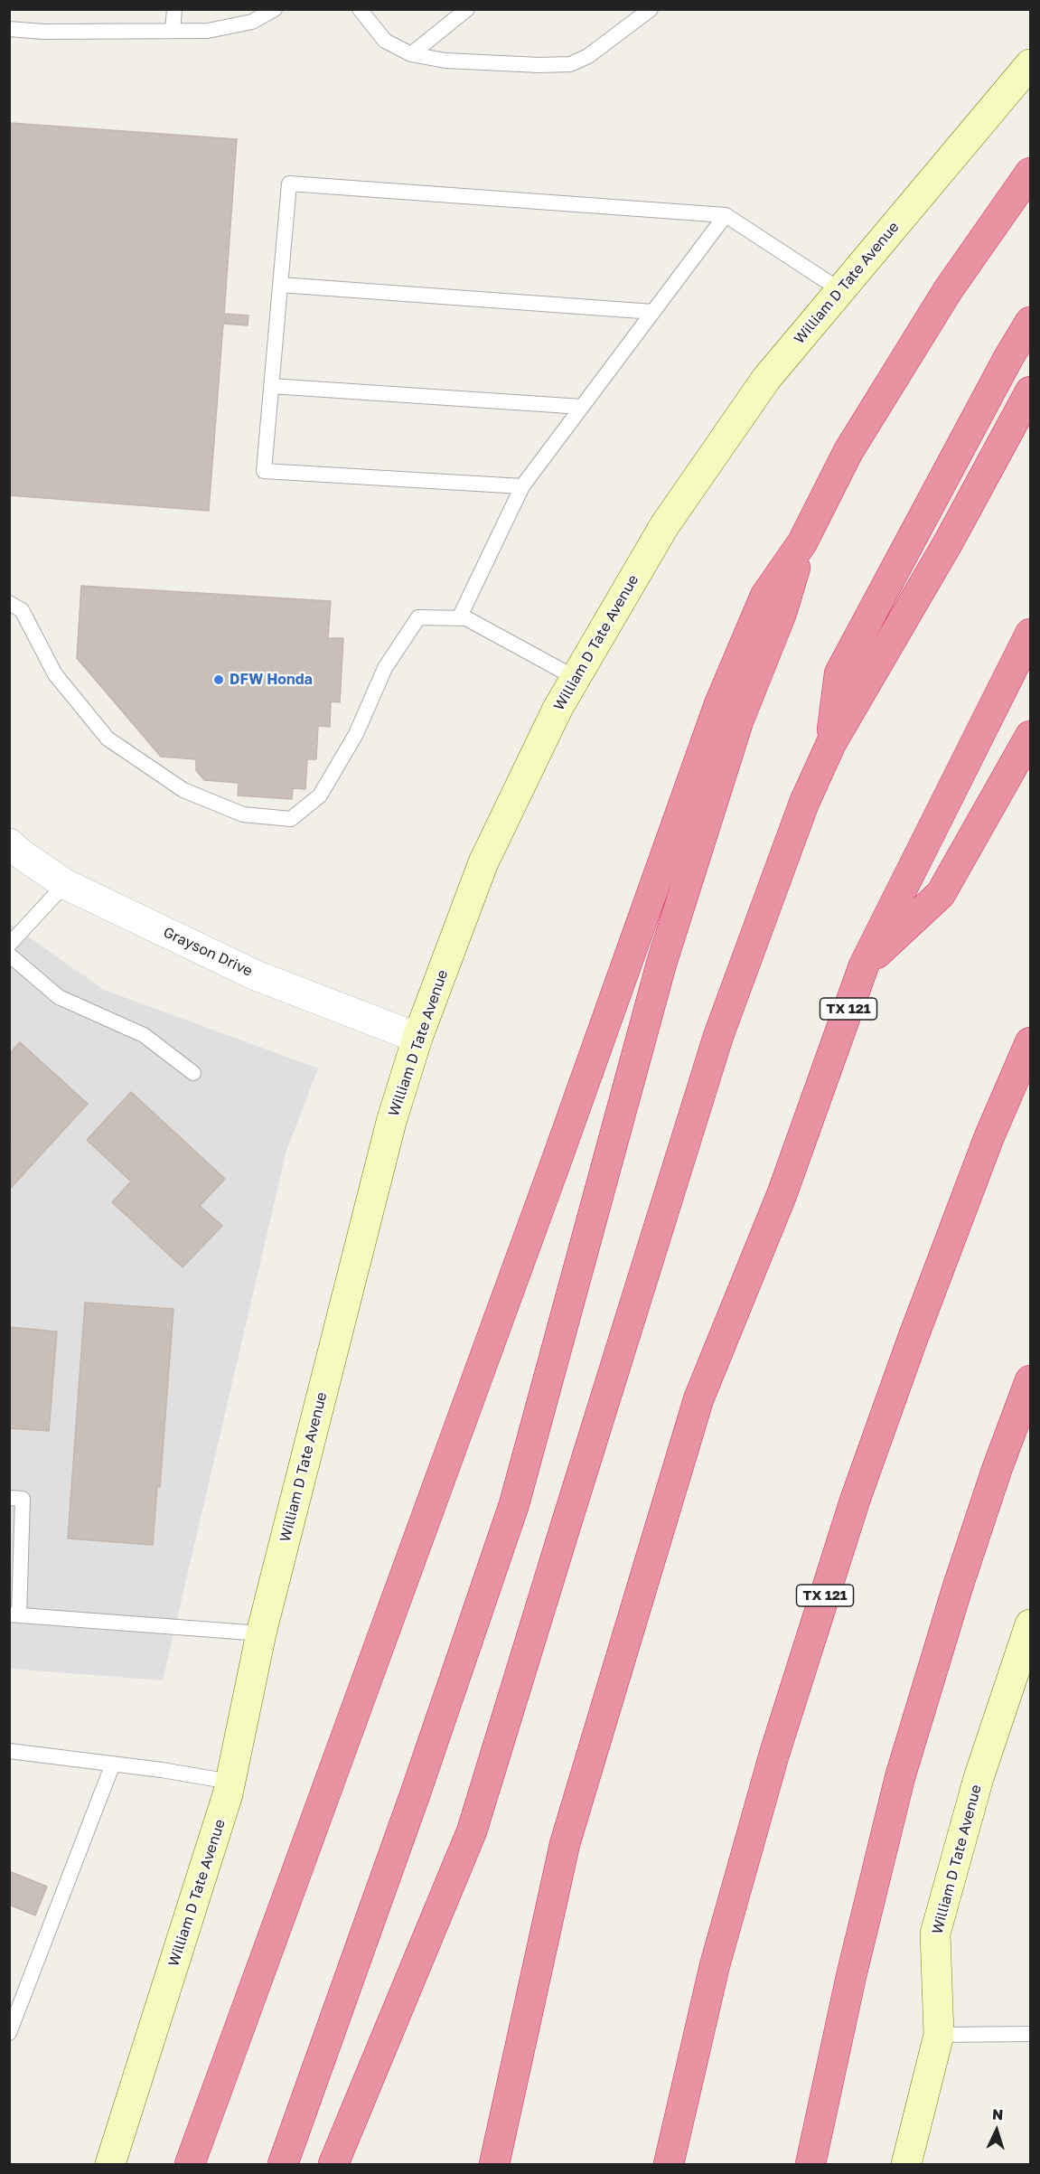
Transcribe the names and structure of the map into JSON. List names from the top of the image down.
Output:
{
  "streets": {
    "highway": ["TX 121"],
    "main road": ["William D Tate Avenue"],
    "street": ["Grayson Drive"]
  },
  "crossings": [
    ["William D Tate Avenue", "Grayson Drive"]
  ],
  "places": ["DFW Honda"],
  "north": "top"
}
